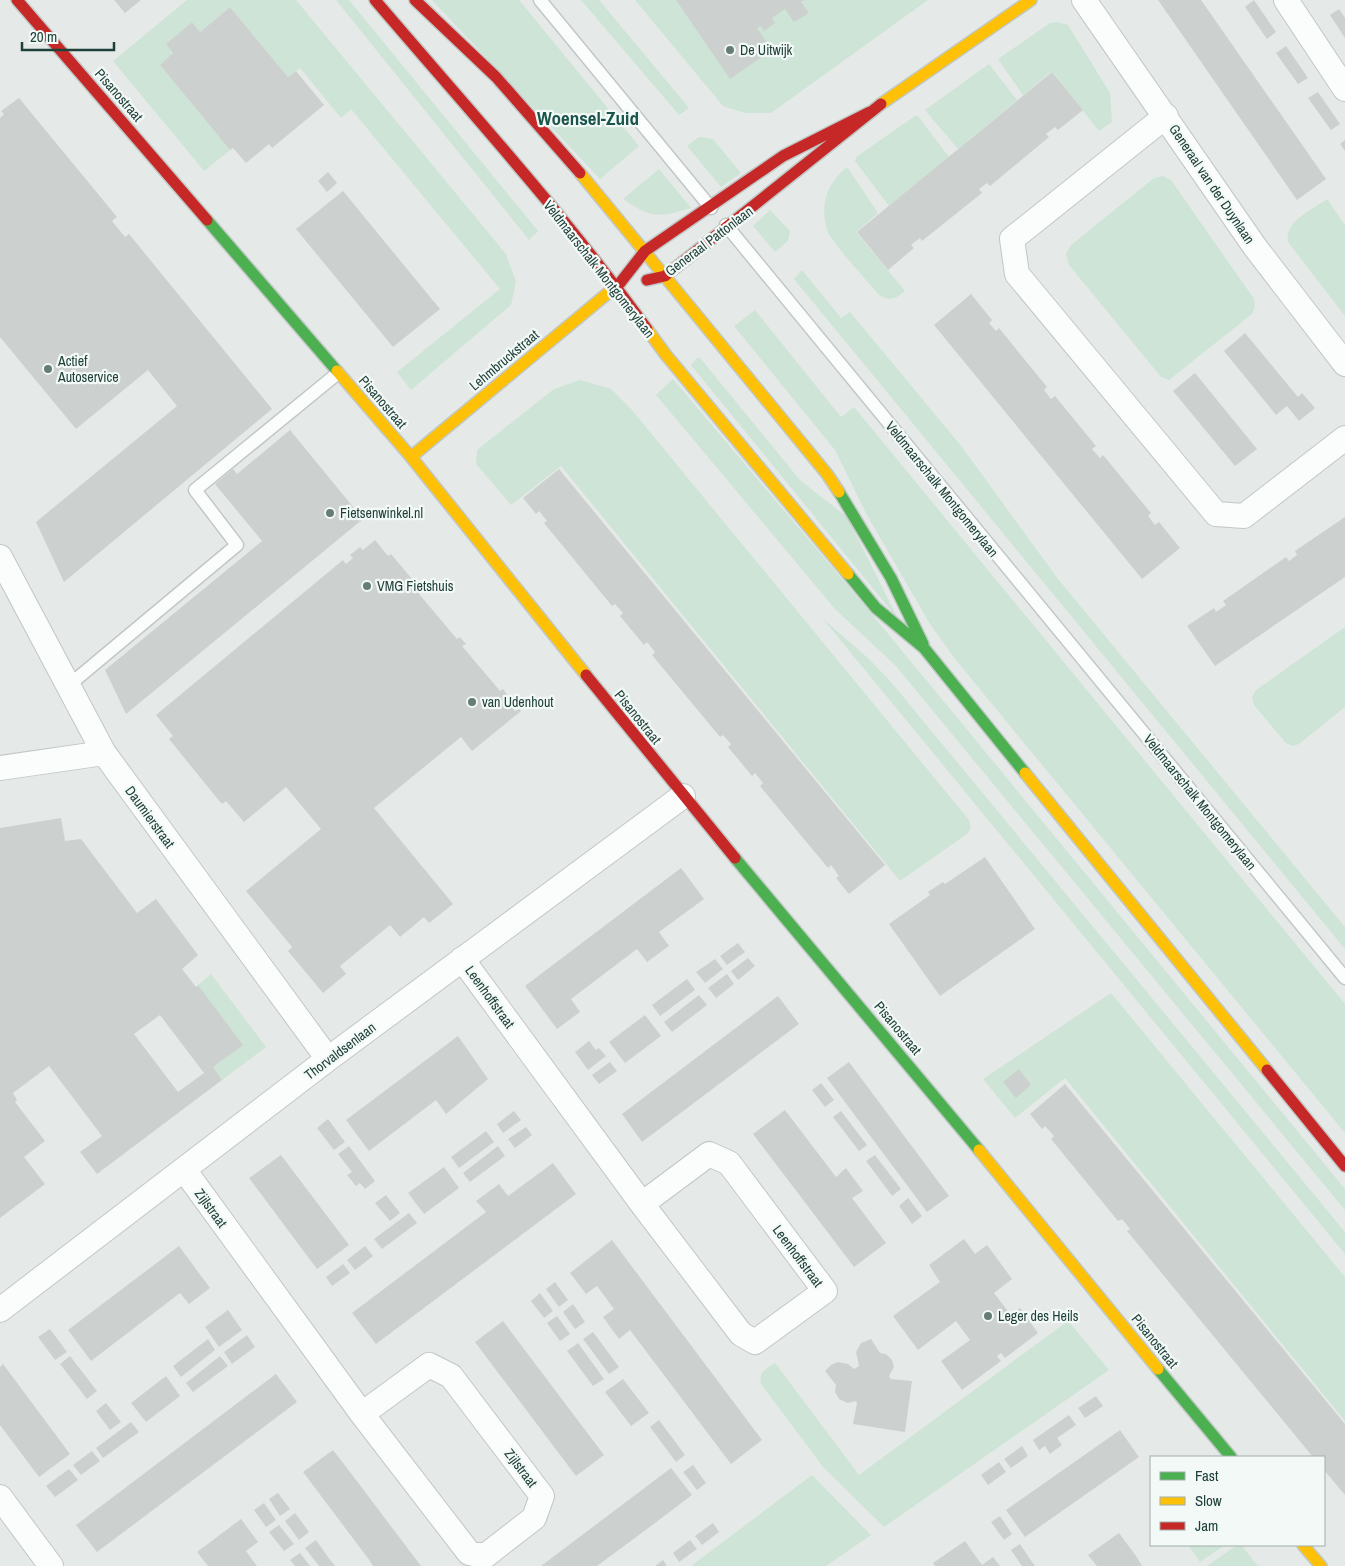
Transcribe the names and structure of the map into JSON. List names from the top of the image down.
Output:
{
  "streets": {
    "street": [
      "Pisanostraat",
      "Generaal van der Duynlaan",
      "Generaal Pattonlaan",
      "Veldmaarschalk Montgomerylaan",
      "Lehmbruckstraat",
      "Daumierstraat",
      "Leenhoffstraat",
      "Thorvaldsenlaan",
      "Zijlstraat"
    ]
  },
  "crossings": [
    ["Pisanostraat", "Lehmbruckstraat"],
    ["Pisanostraat", "Thorvaldsenlaan"],
    ["Generaal Pattonlaan", "Veldmaarschalk Montgomerylaan"],
    ["Generaal Pattonlaan", "Lehmbruckstraat"],
    ["Veldmaarschalk Montgomerylaan", "Lehmbruckstraat"],
    ["Daumierstraat", "Thorvaldsenlaan"],
    ["Leenhoffstraat", "Thorvaldsenlaan"],
    ["Thorvaldsenlaan", "Zijlstraat"]
  ],
  "districts": ["Woensel-Zuid"],
  "places": [
    "De Uitwijk",
    "Actief Autoservice",
    "Fietsenwinkel.nl",
    "VMG Fietshuis",
    "van Udenhout",
    "Leger des Heils"
  ],
  "legend": ["Fast", "Slow", "Jam"],
  "scale_bar": "20 m"
}
